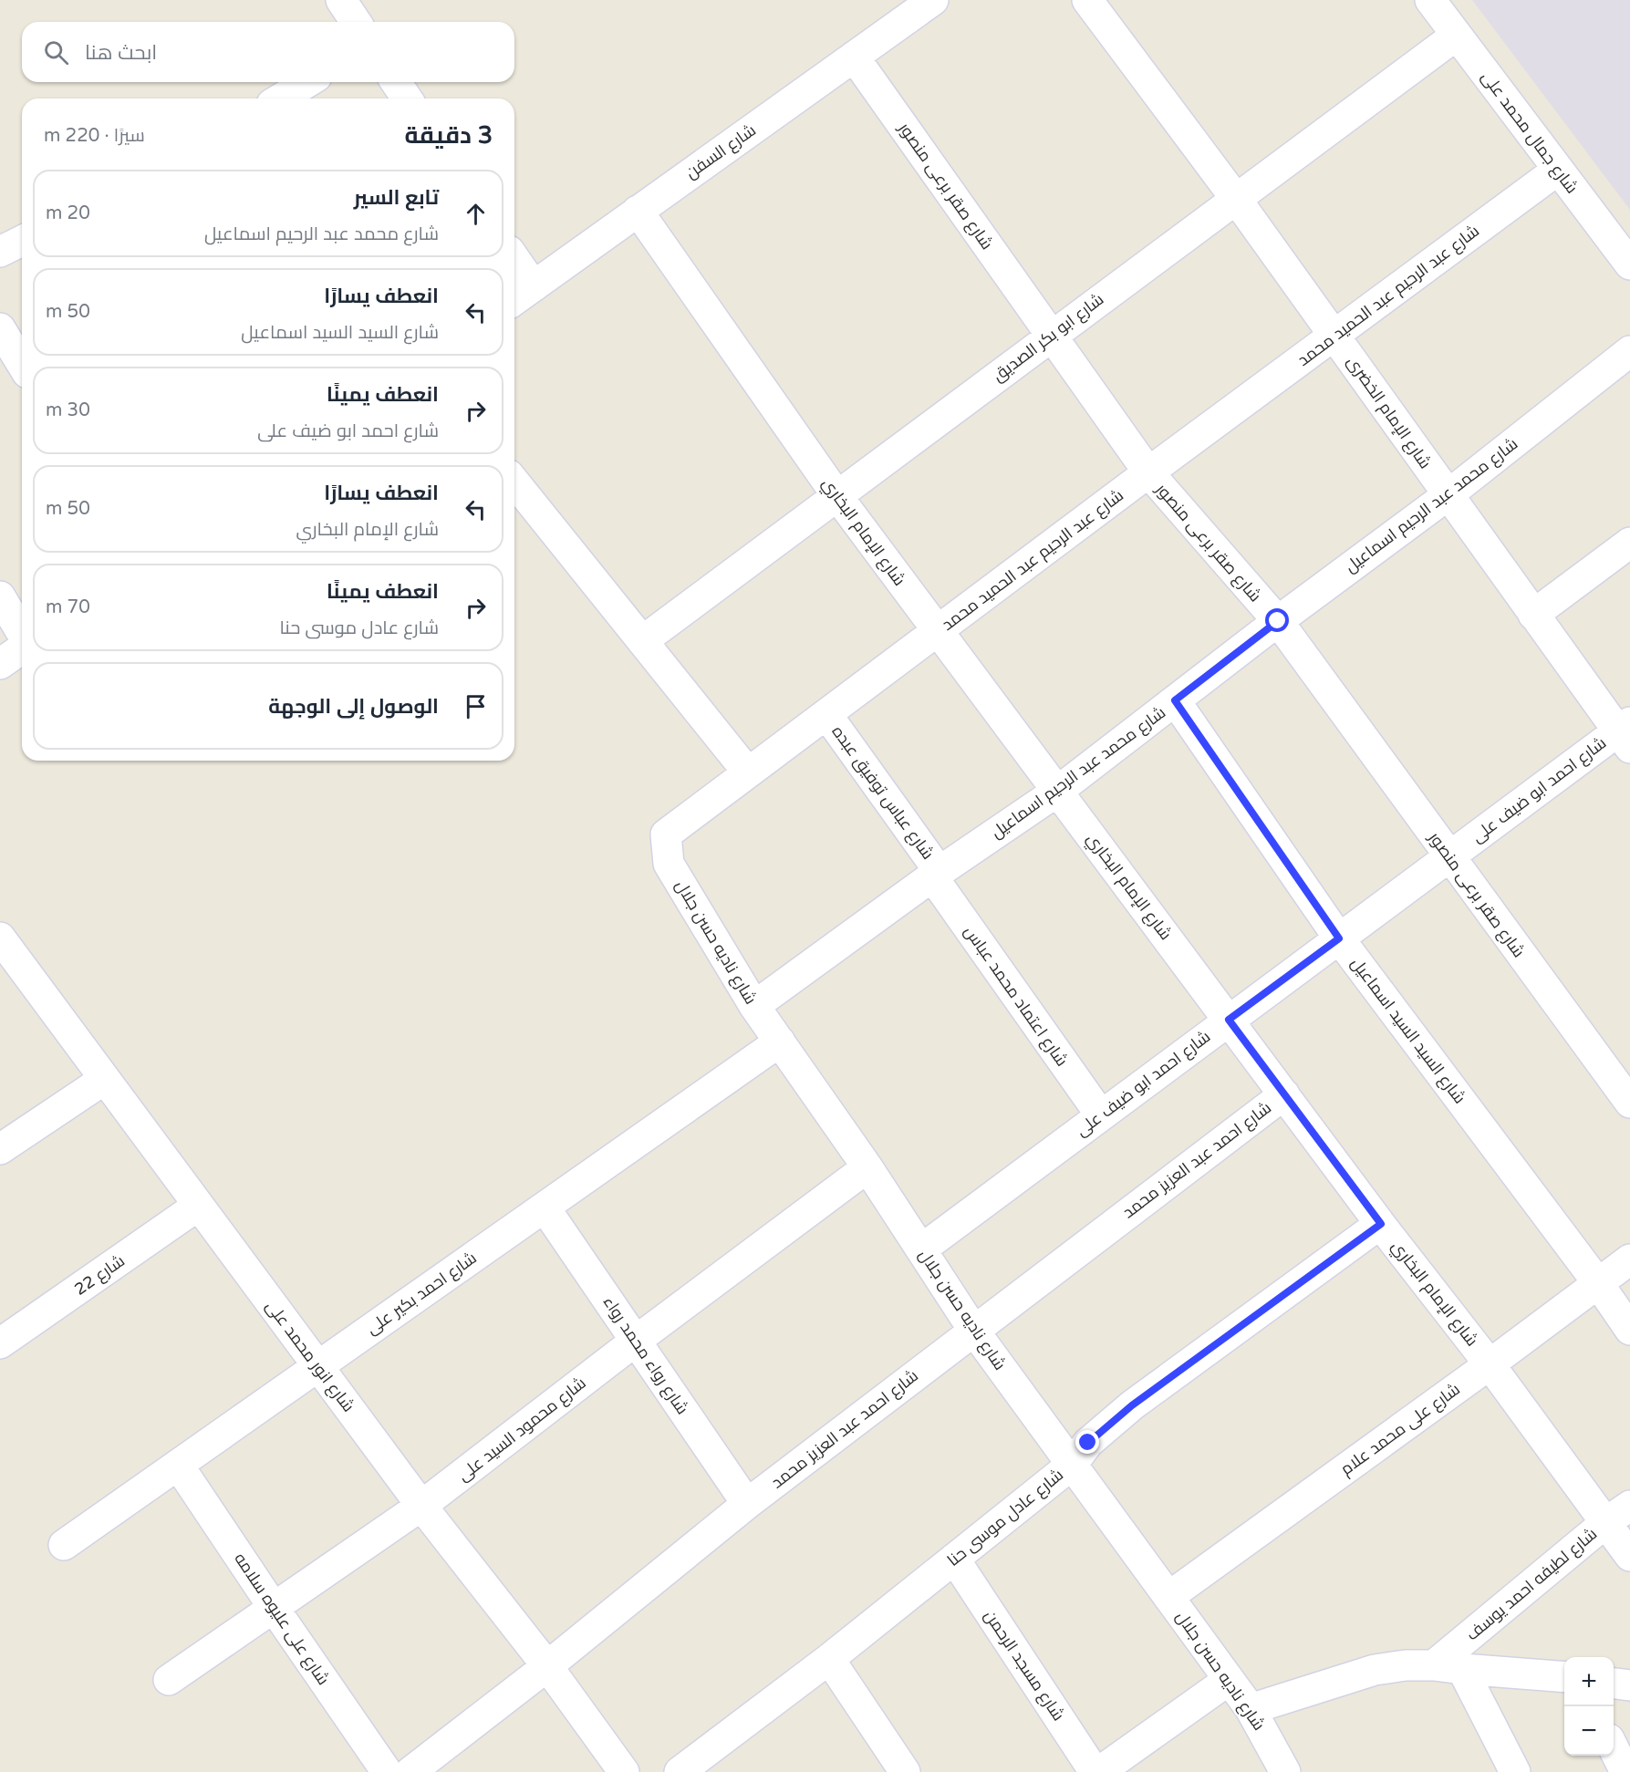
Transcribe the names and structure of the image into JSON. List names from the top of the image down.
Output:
{
  "streets": {
    "street": [
      "شارع جمال محمد على",
      "شارع السفن",
      "شارع صقر برعى منصور",
      "شارع عبد الرحيم عبد الحميد محمد",
      "شارع ابو بكر الصديق",
      "شارع الإمام الخضرى",
      "شارع محمد عبد الرحيم اسماعيل",
      "شارع الإمام البخاري",
      "شارع احمد ابو ضيف على",
      "شارع عباس توفيق عبده",
      "شارع ناديه حسن جلال",
      "شارع اعتماد محمد عباس",
      "شارع السيد السيد اسماعيل",
      "شارع احمد عبد العزيز محمد",
      "شارع 22",
      "شارع احمد بكير على",
      "شارع رواء محمد رواء",
      "شارع انور محمد على",
      "شارع محمود السيد على",
      "شارع على محمد علام",
      "شارع عادل موسى حنا",
      "شارع لطيفه احمد يوسف",
      "شارع على عليوه سلامه",
      "شارع مسجد الرحمن"
    ]
  },
  "crossings": [
    ["شارع جمال محمد على", "شارع عبد الرحيم عبد الحميد محمد"],
    ["شارع جمال محمد على", "شارع ابو بكر الصديق"],
    ["شارع السفن", "شارع صقر برعى منصور"],
    ["شارع السفن", "شارع الإمام البخاري"],
    ["شارع صقر برعى منصور", "شارع عبد الرحيم عبد الحميد محمد"],
    ["شارع صقر برعى منصور", "شارع ابو بكر الصديق"],
    ["شارع صقر برعى منصور", "شارع محمد عبد الرحيم اسماعيل"],
    ["شارع صقر برعى منصور", "شارع احمد ابو ضيف على"],
    ["شارع عبد الرحيم عبد الحميد محمد", "شارع الإمام الخضرى"],
    ["شارع عبد الرحيم عبد الحميد محمد", "شارع الإمام البخاري"],
    ["شارع عبد الرحيم عبد الحميد محمد", "شارع عباس توفيق عبده"],
    ["شارع عبد الرحيم عبد الحميد محمد", "شارع ناديه حسن جلال"],
    ["شارع ابو بكر الصديق", "شارع الإمام الخضرى"],
    ["شارع ابو بكر الصديق", "شارع الإمام البخاري"],
    ["شارع الإمام الخضرى", "شارع محمد عبد الرحيم اسماعيل"],
    ["شارع الإمام الخضرى", "شارع احمد ابو ضيف على"],
    ["شارع محمد عبد الرحيم اسماعيل", "شارع الإمام البخاري"],
    ["شارع محمد عبد الرحيم اسماعيل", "شارع عباس توفيق عبده"],
    ["شارع محمد عبد الرحيم اسماعيل", "شارع ناديه حسن جلال"],
    ["شارع محمد عبد الرحيم اسماعيل", "شارع اعتماد محمد عباس"],
    ["شارع محمد عبد الرحيم اسماعيل", "شارع السيد السيد اسماعيل"],
    ["شارع الإمام البخاري", "شارع احمد ابو ضيف على"],
    ["شارع الإمام البخاري", "شارع احمد عبد العزيز محمد"],
    ["شارع الإمام البخاري", "شارع على محمد علام"],
    ["شارع الإمام البخاري", "شارع عادل موسى حنا"],
    ["شارع الإمام البخاري", "شارع لطيفه احمد يوسف"],
    ["شارع احمد ابو ضيف على", "شارع ناديه حسن جلال"],
    ["شارع احمد ابو ضيف على", "شارع اعتماد محمد عباس"],
    ["شارع احمد ابو ضيف على", "شارع السيد السيد اسماعيل"],
    ["شارع عباس توفيق عبده", "شارع اعتماد محمد عباس"],
    ["شارع ناديه حسن جلال", "شارع احمد عبد العزيز محمد"],
    ["شارع ناديه حسن جلال", "شارع احمد بكير على"],
    ["شارع ناديه حسن جلال", "شارع محمود السيد على"],
    ["شارع ناديه حسن جلال", "شارع على محمد علام"],
    ["شارع ناديه حسن جلال", "شارع عادل موسى حنا"],
    ["شارع السيد السيد اسماعيل", "شارع على محمد علام"],
    ["شارع احمد عبد العزيز محمد", "شارع رواء محمد رواء"],
    ["شارع احمد عبد العزيز محمد", "شارع انور محمد على"],
    ["شارع 22", "شارع انور محمد على"],
    ["شارع احمد بكير على", "شارع رواء محمد رواء"],
    ["شارع احمد بكير على", "شارع انور محمد على"],
    ["شارع احمد بكير على", "شارع على عليوه سلامه"],
    ["شارع رواء محمد رواء", "شارع محمود السيد على"],
    ["شارع انور محمد على", "شارع محمود السيد على"],
    ["شارع محمود السيد على", "شارع على عليوه سلامه"],
    ["شارع عادل موسى حنا", "شارع مسجد الرحمن"]
  ],
  "page": {
    "search": "ابحث هنا",
    "heading": ["3 دقيقة", "سيرًا · 220 m"],
    "list": [
      ["تابع السير", "شارع محمد عبد الرحيم اسماعيل", "20 m"],
      ["انعطف يسارًا", "شارع السيد السيد اسماعيل", "50 m"],
      ["انعطف يمينًا", "شارع احمد ابو ضيف على", "30 m"],
      ["انعطف يسارًا", "شارع الإمام البخاري", "50 m"],
      ["انعطف يمينًا", "شارع عادل موسى حنا", "70 m"],
      "الوصول إلى الوجهة"
    ],
    "map_buttons": ["+", "−"]
  }
}
